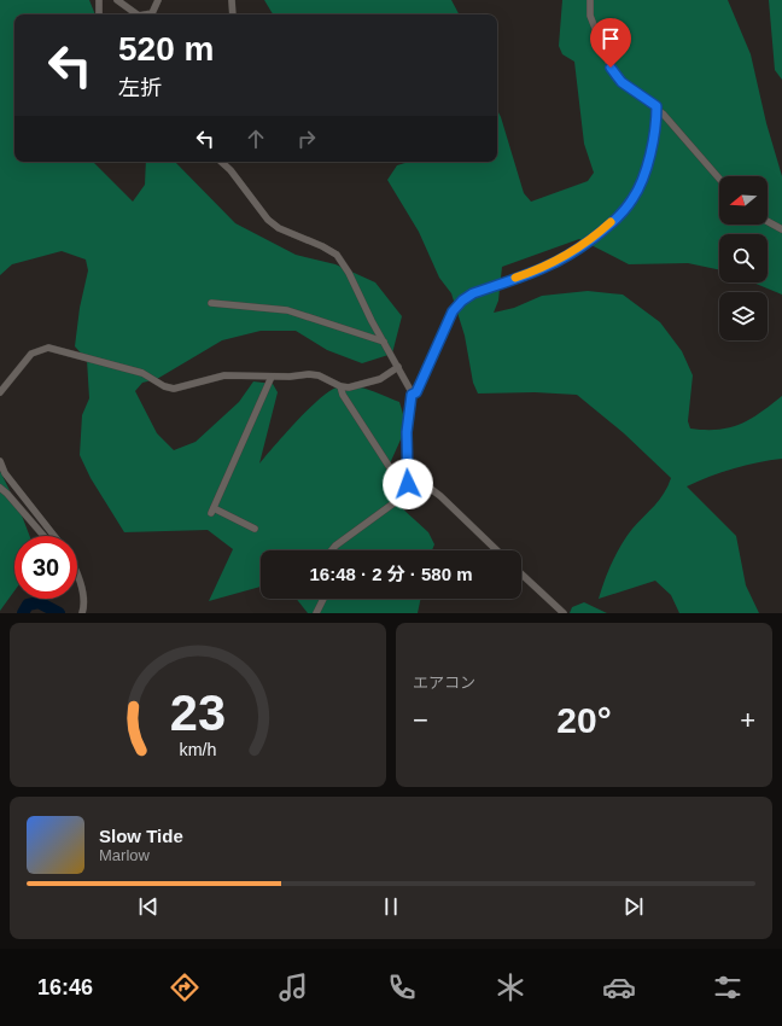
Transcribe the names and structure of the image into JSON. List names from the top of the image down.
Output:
{
  "north": "left",
  "page": {
    "turn": ["520 m", "左折"],
    "limit": "30",
    "trip": "16:48 · 2 分 · 580 m",
    "tile": "エアコン",
    "heat": ["−", "20°", "+"],
    "song": ["Slow Tide", "Marlow"],
    "tabs": "16:46",
    "gauge": ["23", "km/h"]
  }
}
